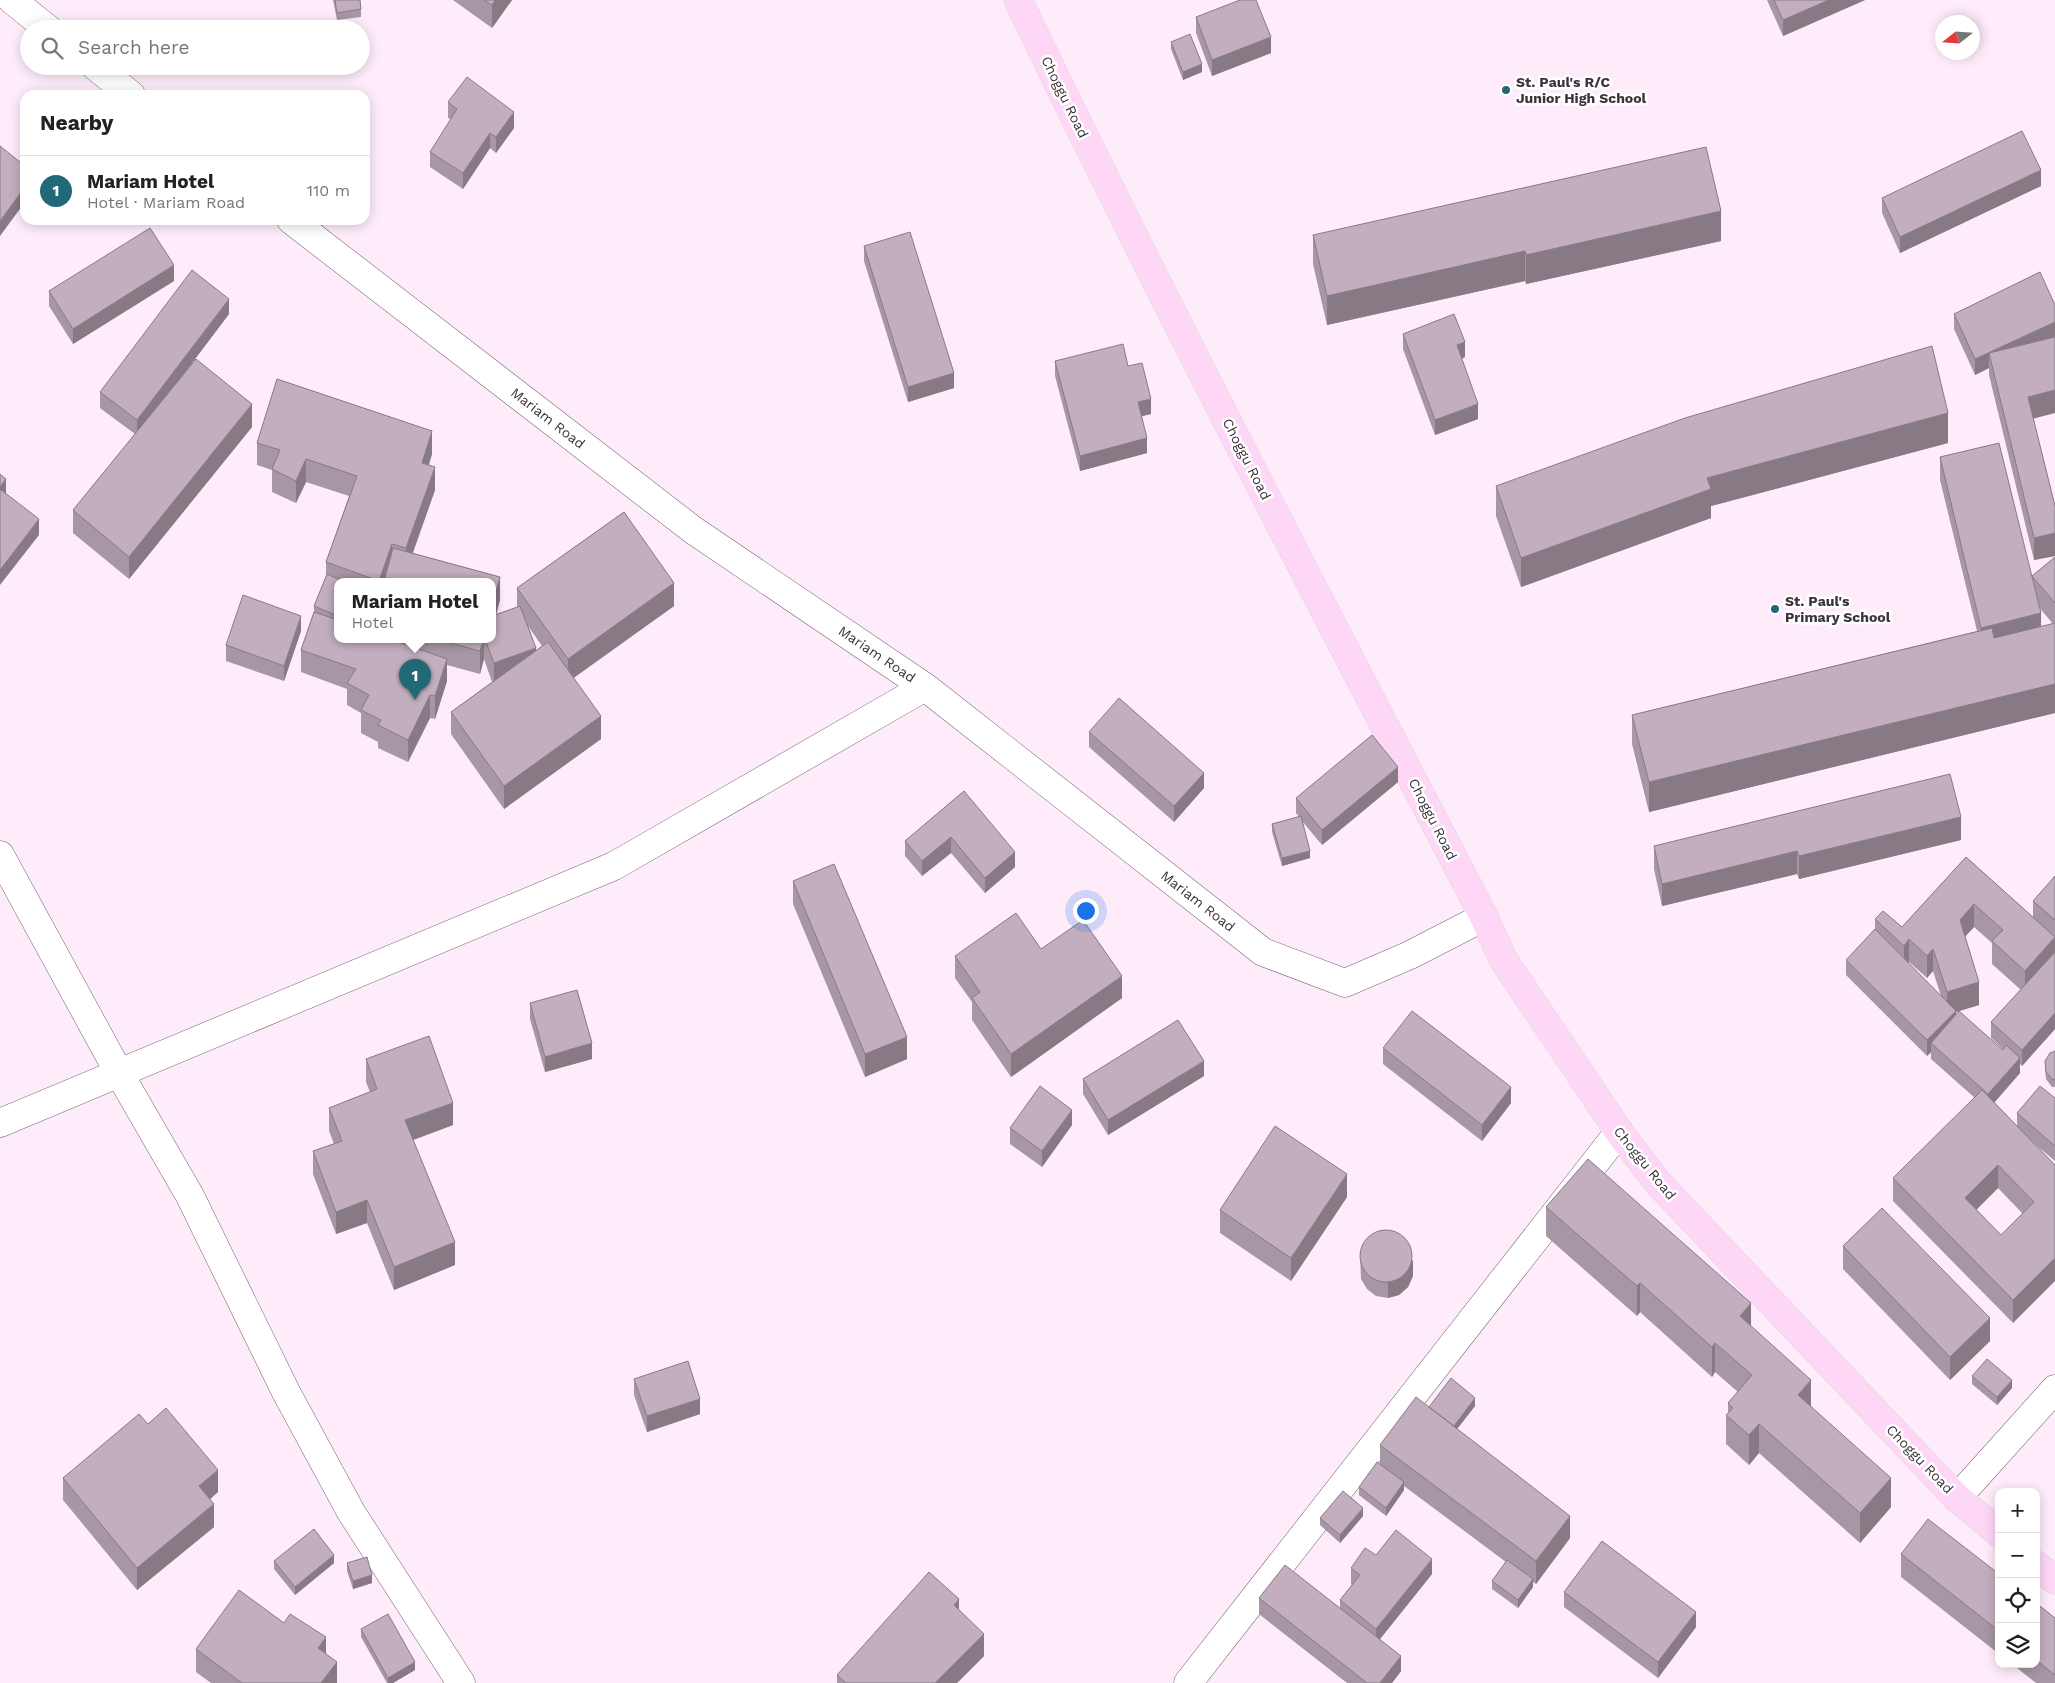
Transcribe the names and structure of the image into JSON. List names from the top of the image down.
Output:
{
  "streets": {
    "main road": ["Choggu Road"],
    "street": ["Mariam Road"]
  },
  "crossings": [
    ["Choggu Road", "Mariam Road"]
  ],
  "places": ["St. Paul's R/C Junior High School", "St. Paul's Primary School"],
  "north": "left",
  "page": {
    "search": "Search here",
    "heading": "Nearby",
    "list": [
      {
        "mark": "1",
        "name": "Mariam Hotel",
        "note": "Hotel · Mariam Road",
        "value": "110 m"
      }
    ],
    "popup": ["Mariam Hotel", "Hotel"],
    "pins": "1",
    "map_buttons": ["+", "−"]
  }
}
